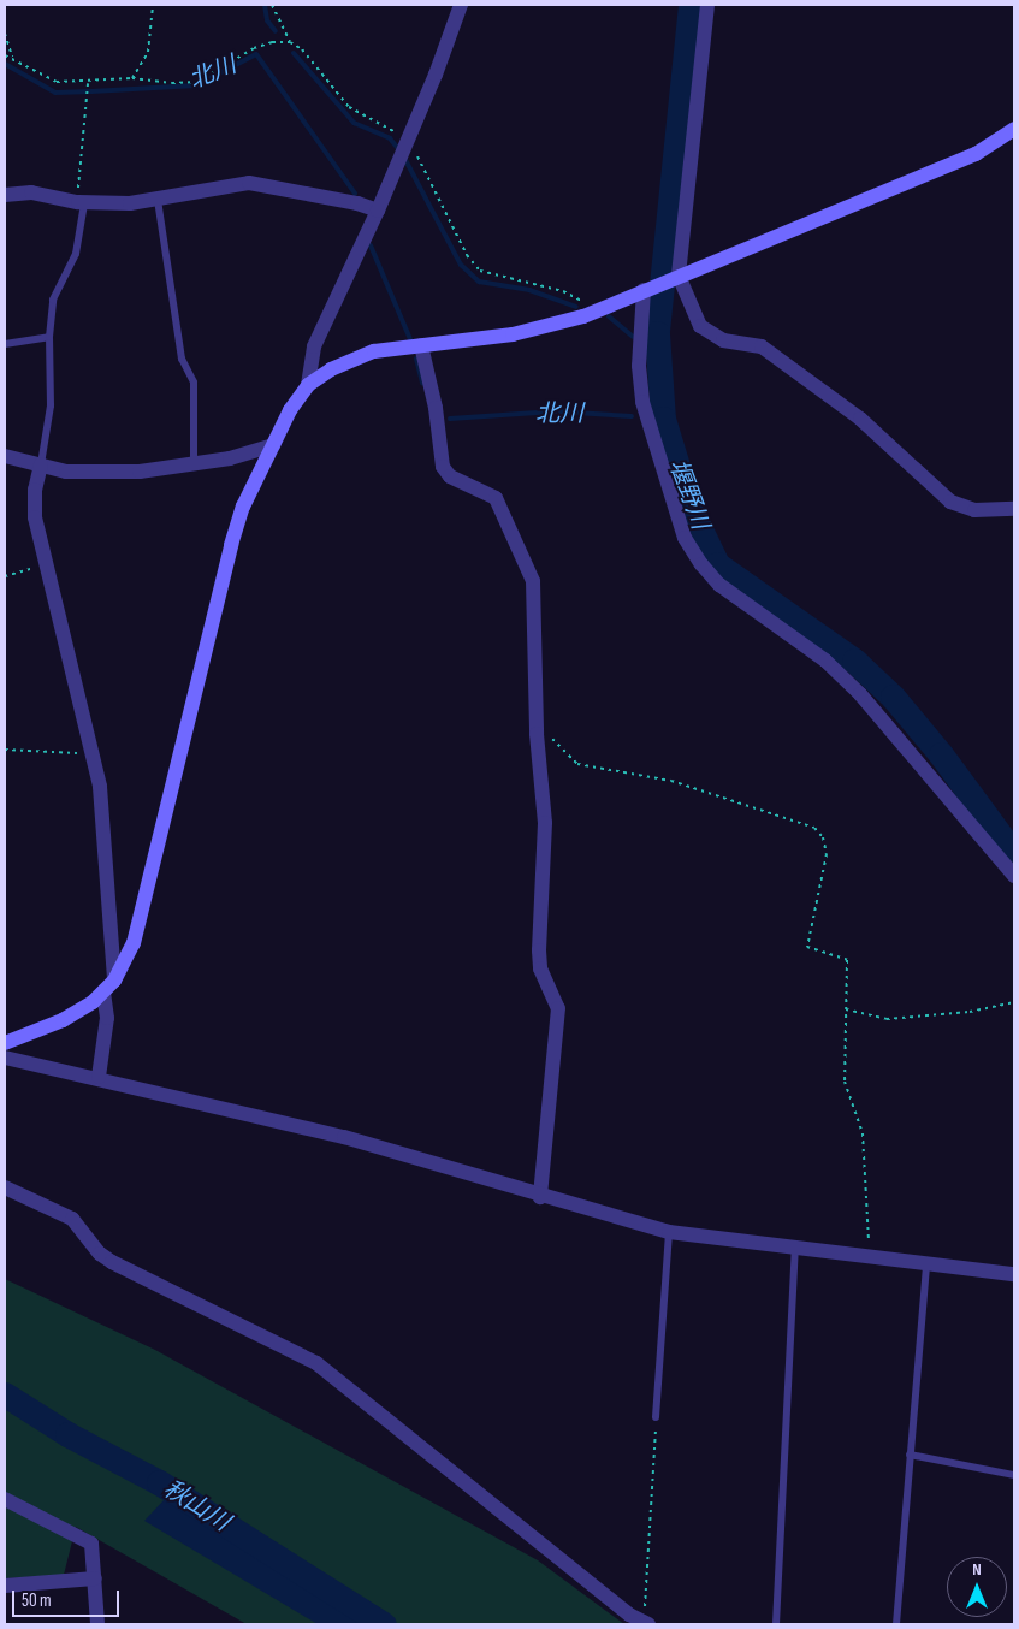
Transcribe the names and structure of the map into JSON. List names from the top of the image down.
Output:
{
  "water": ["北川", "堰野川", "秋山川"],
  "scale_bar": "50 m",
  "north": "top"
}
